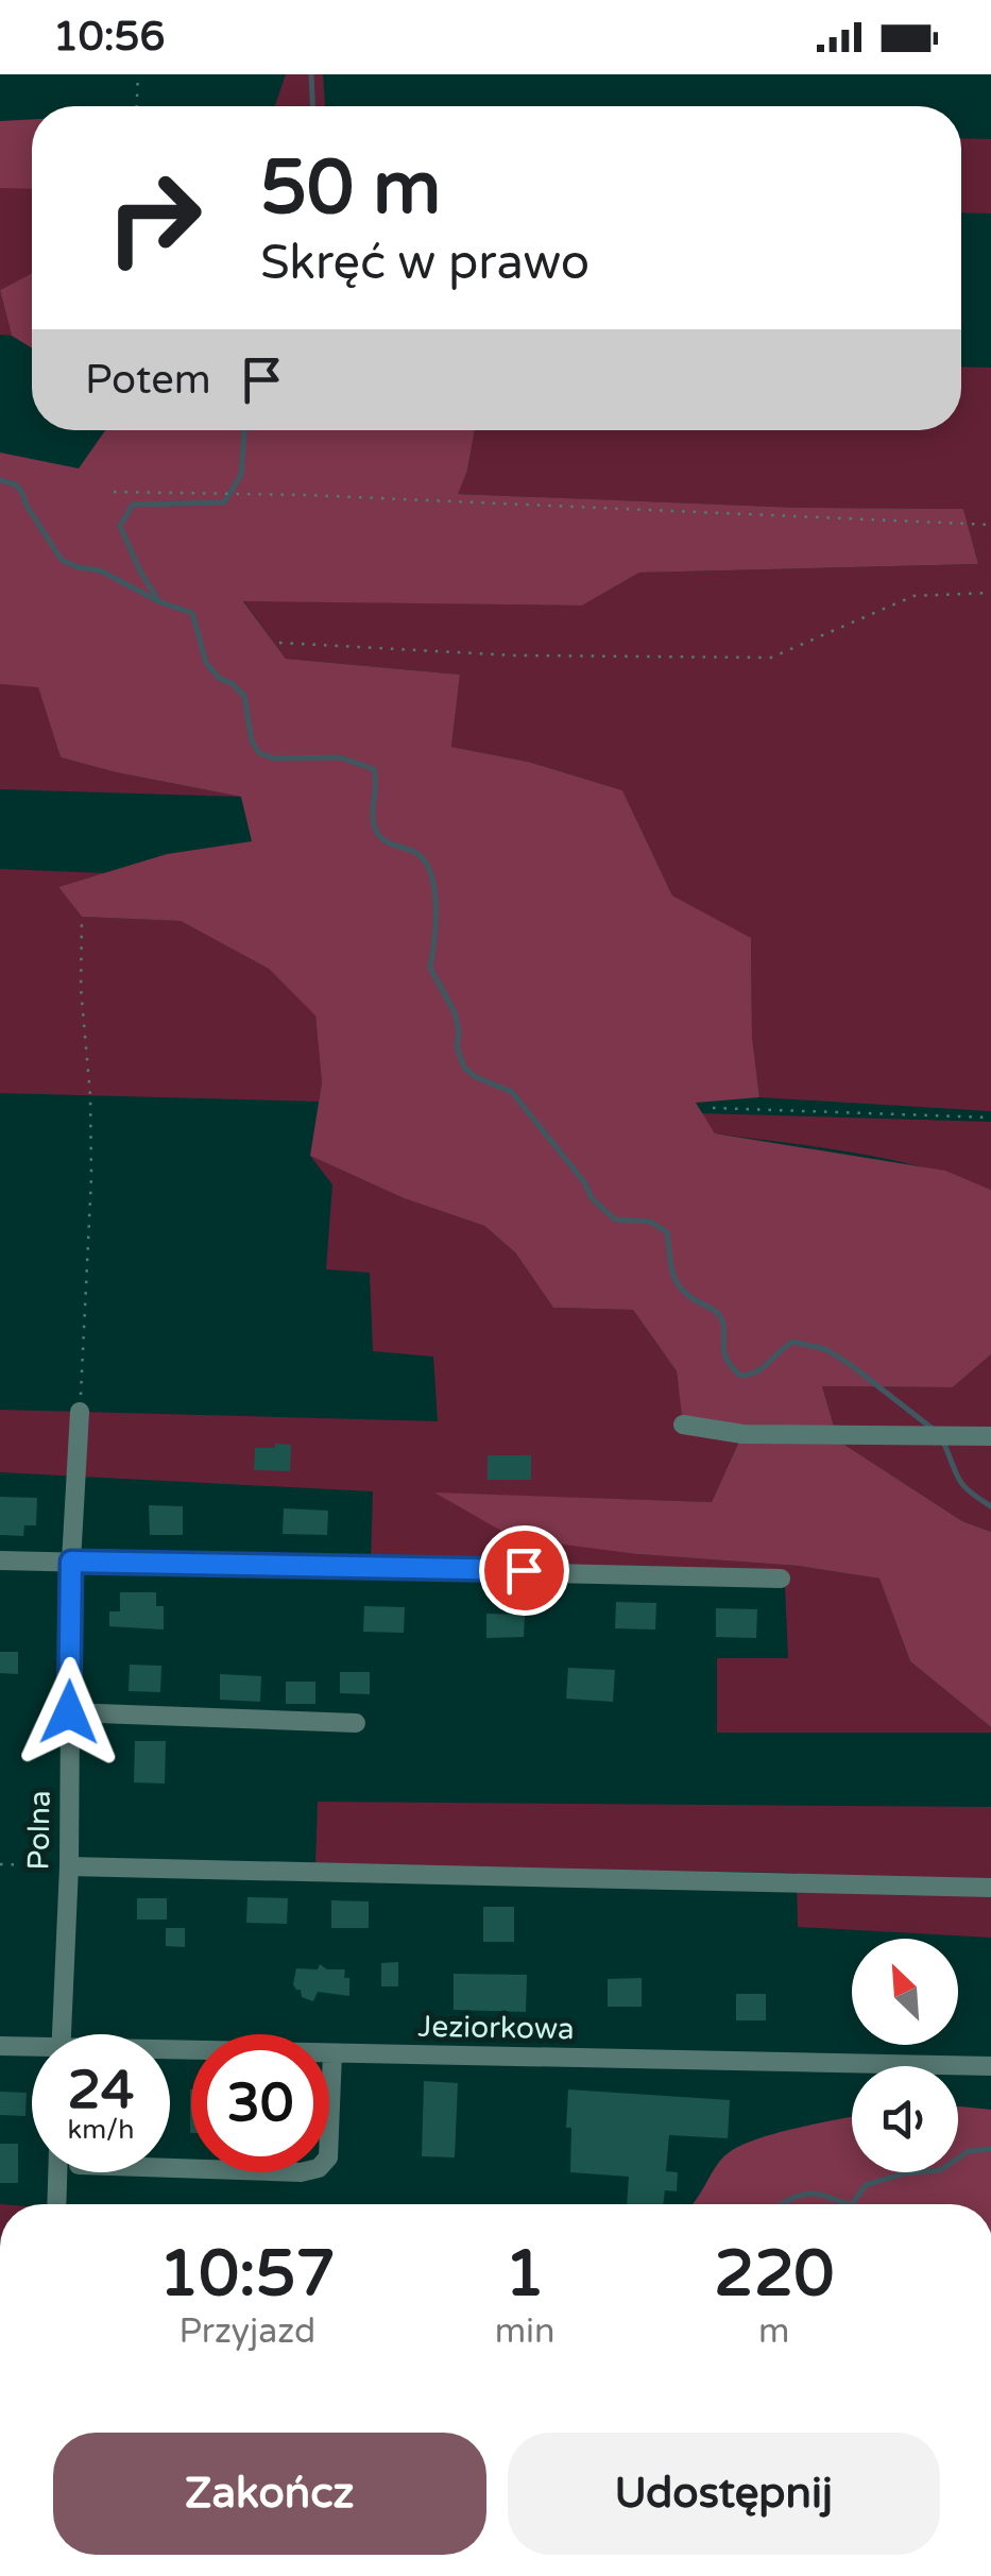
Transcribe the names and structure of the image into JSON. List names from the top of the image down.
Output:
{
  "streets": {
    "street": ["Polna", "Jeziorkowa"]
  },
  "north": "top left",
  "page": {
    "status": "10:56",
    "turn": ["50 m", "Skręć w prawo"],
    "then": "Potem",
    "speed": "24 km/h",
    "limit": "30",
    "eta": [
      "10:57",
      "Przyjazd",
      "1",
      "min",
      "220",
      "m"
    ],
    "buttons": ["Zakończ", "Udostępnij"]
  }
}
